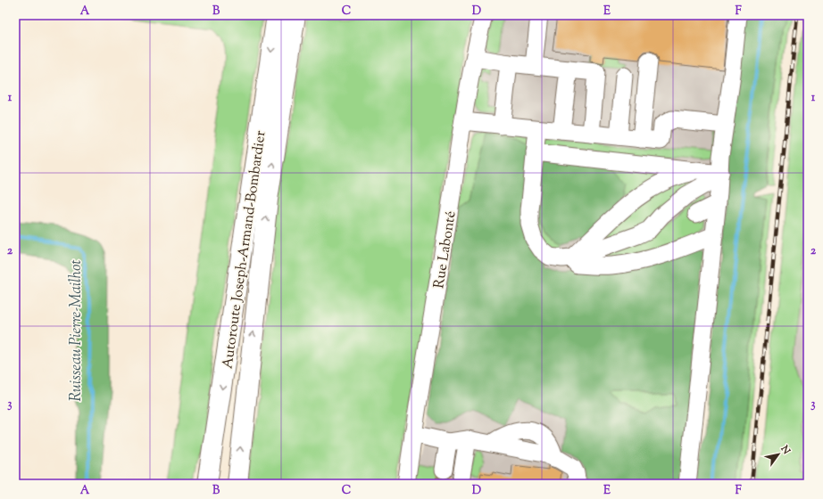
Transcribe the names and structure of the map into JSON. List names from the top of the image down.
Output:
{
  "streets": {
    "highway": ["Autoroute Joseph-Armand-Bombardier"],
    "street": ["Rue Labonté"]
  },
  "water": ["Ruisseau Pierre-Mailhot"],
  "north": "top right",
  "grid": {
    "columns": [
      "A",
      "B",
      "C",
      "D",
      "E",
      "F"
    ],
    "rows": ["1", "2", "3"]
  }
}
